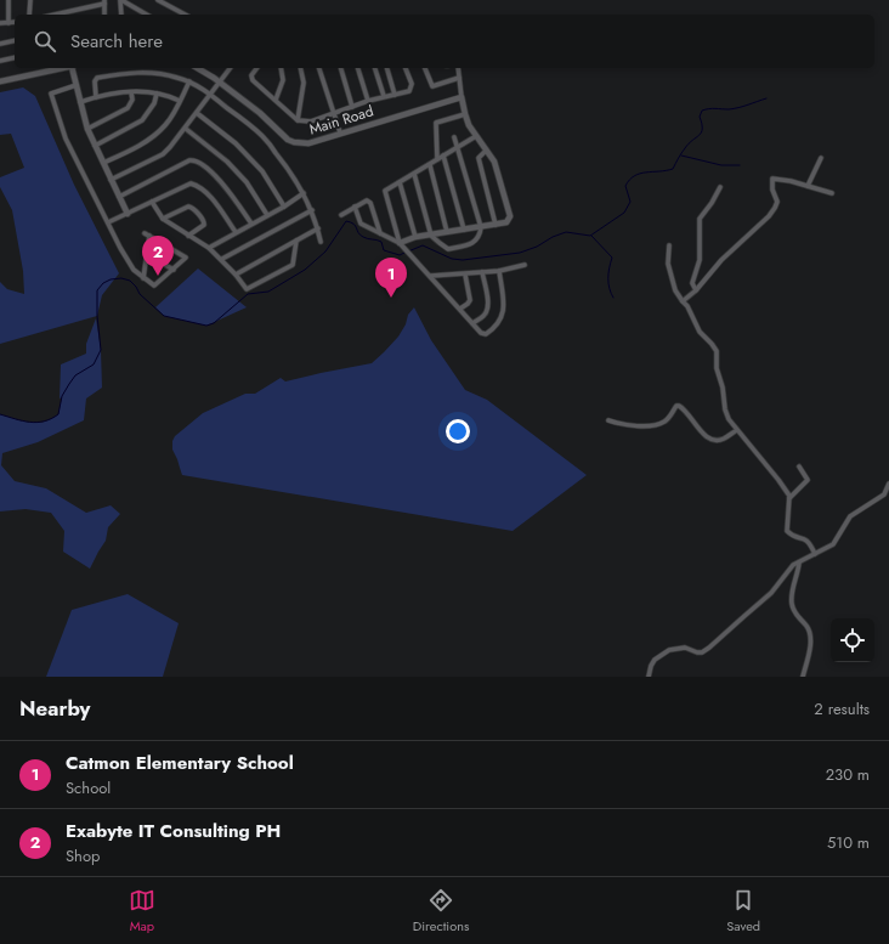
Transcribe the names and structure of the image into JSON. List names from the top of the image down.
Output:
{
  "streets": {
    "street": ["Main Road"]
  },
  "page": {
    "search": "Search here",
    "pins": ["2", "1"],
    "heading": ["Nearby", "2 results"],
    "list": [
      {
        "mark": "1",
        "name": "Catmon Elementary School",
        "note": "School",
        "value": "230 m"
      },
      {
        "mark": "2",
        "name": "Exabyte IT Consulting PH",
        "note": "Shop",
        "value": "510 m"
      }
    ],
    "nav": ["Map", "Directions", "Saved"]
  }
}
